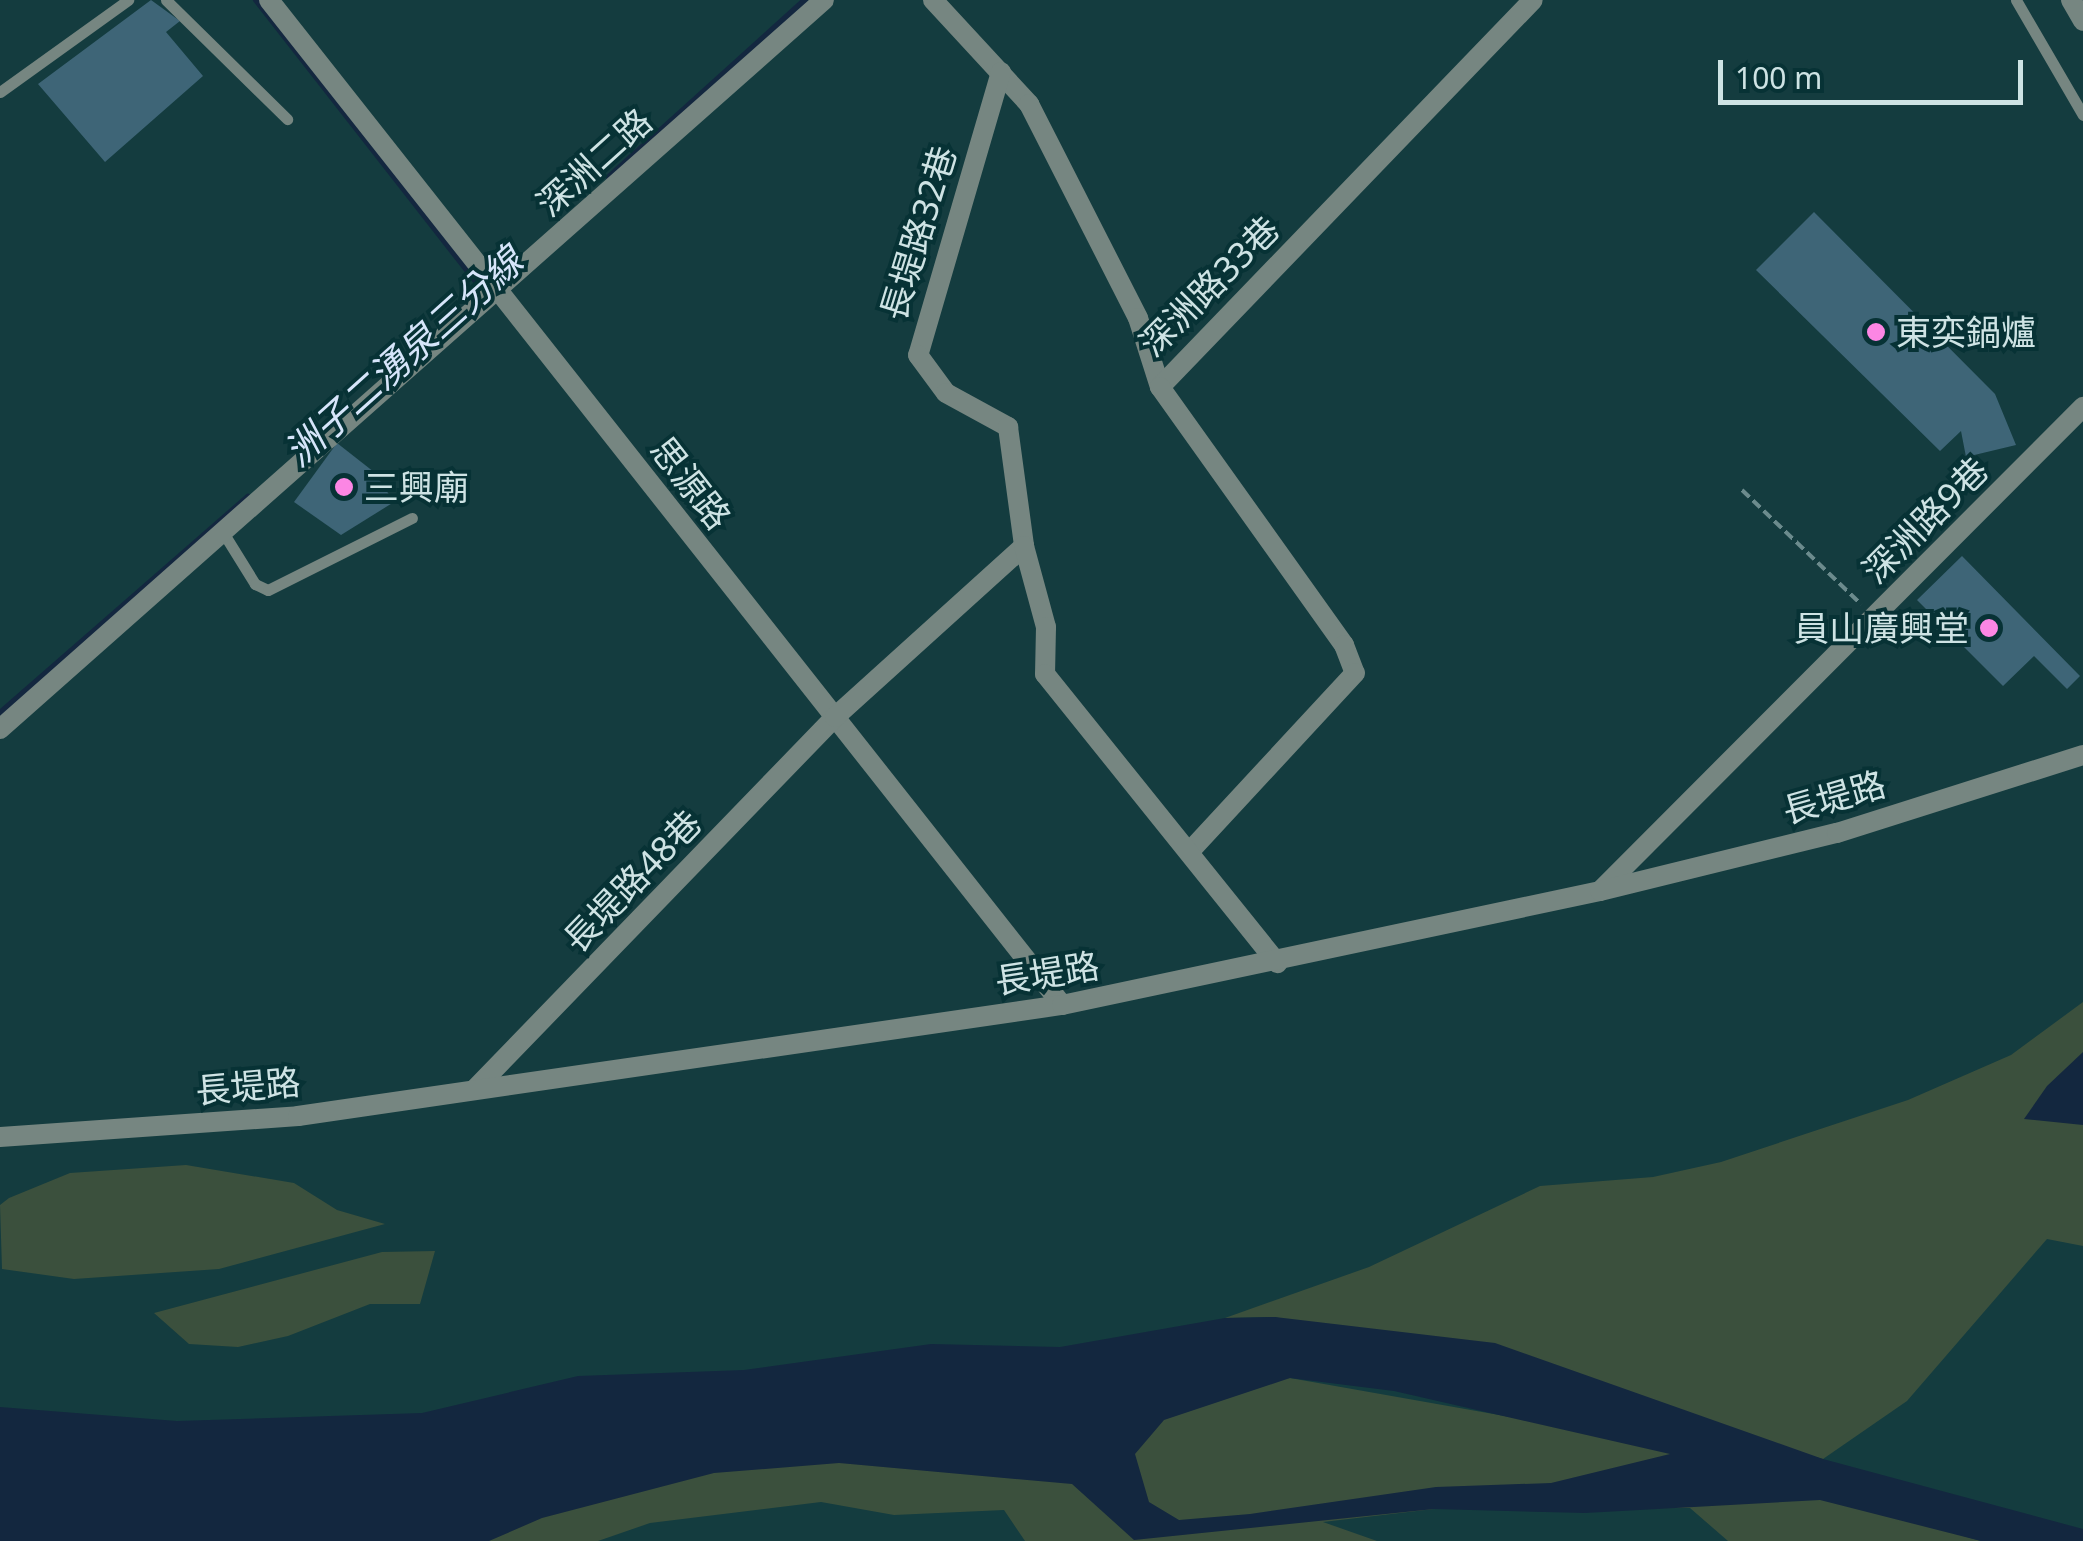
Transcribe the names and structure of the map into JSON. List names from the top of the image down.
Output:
{
  "streets": {
    "street": [
      "深洲二路",
      "長堤路32巷",
      "深洲路33巷",
      "思源路",
      "深洲路9巷",
      "長堤路",
      "長堤路48巷"
    ]
  },
  "crossings": [
    ["深洲二路", "思源路"],
    ["長堤路32巷", "深洲路33巷"],
    ["長堤路32巷", "長堤路"],
    ["思源路", "長堤路"],
    ["思源路", "長堤路48巷"],
    ["深洲路9巷", "長堤路"],
    ["長堤路", "長堤路48巷"]
  ],
  "water": ["洲子二湧泉三分線"],
  "places": ["東奕鍋爐", "三興廟", "員山廣興堂"],
  "scale_bar": "100 m"
}
